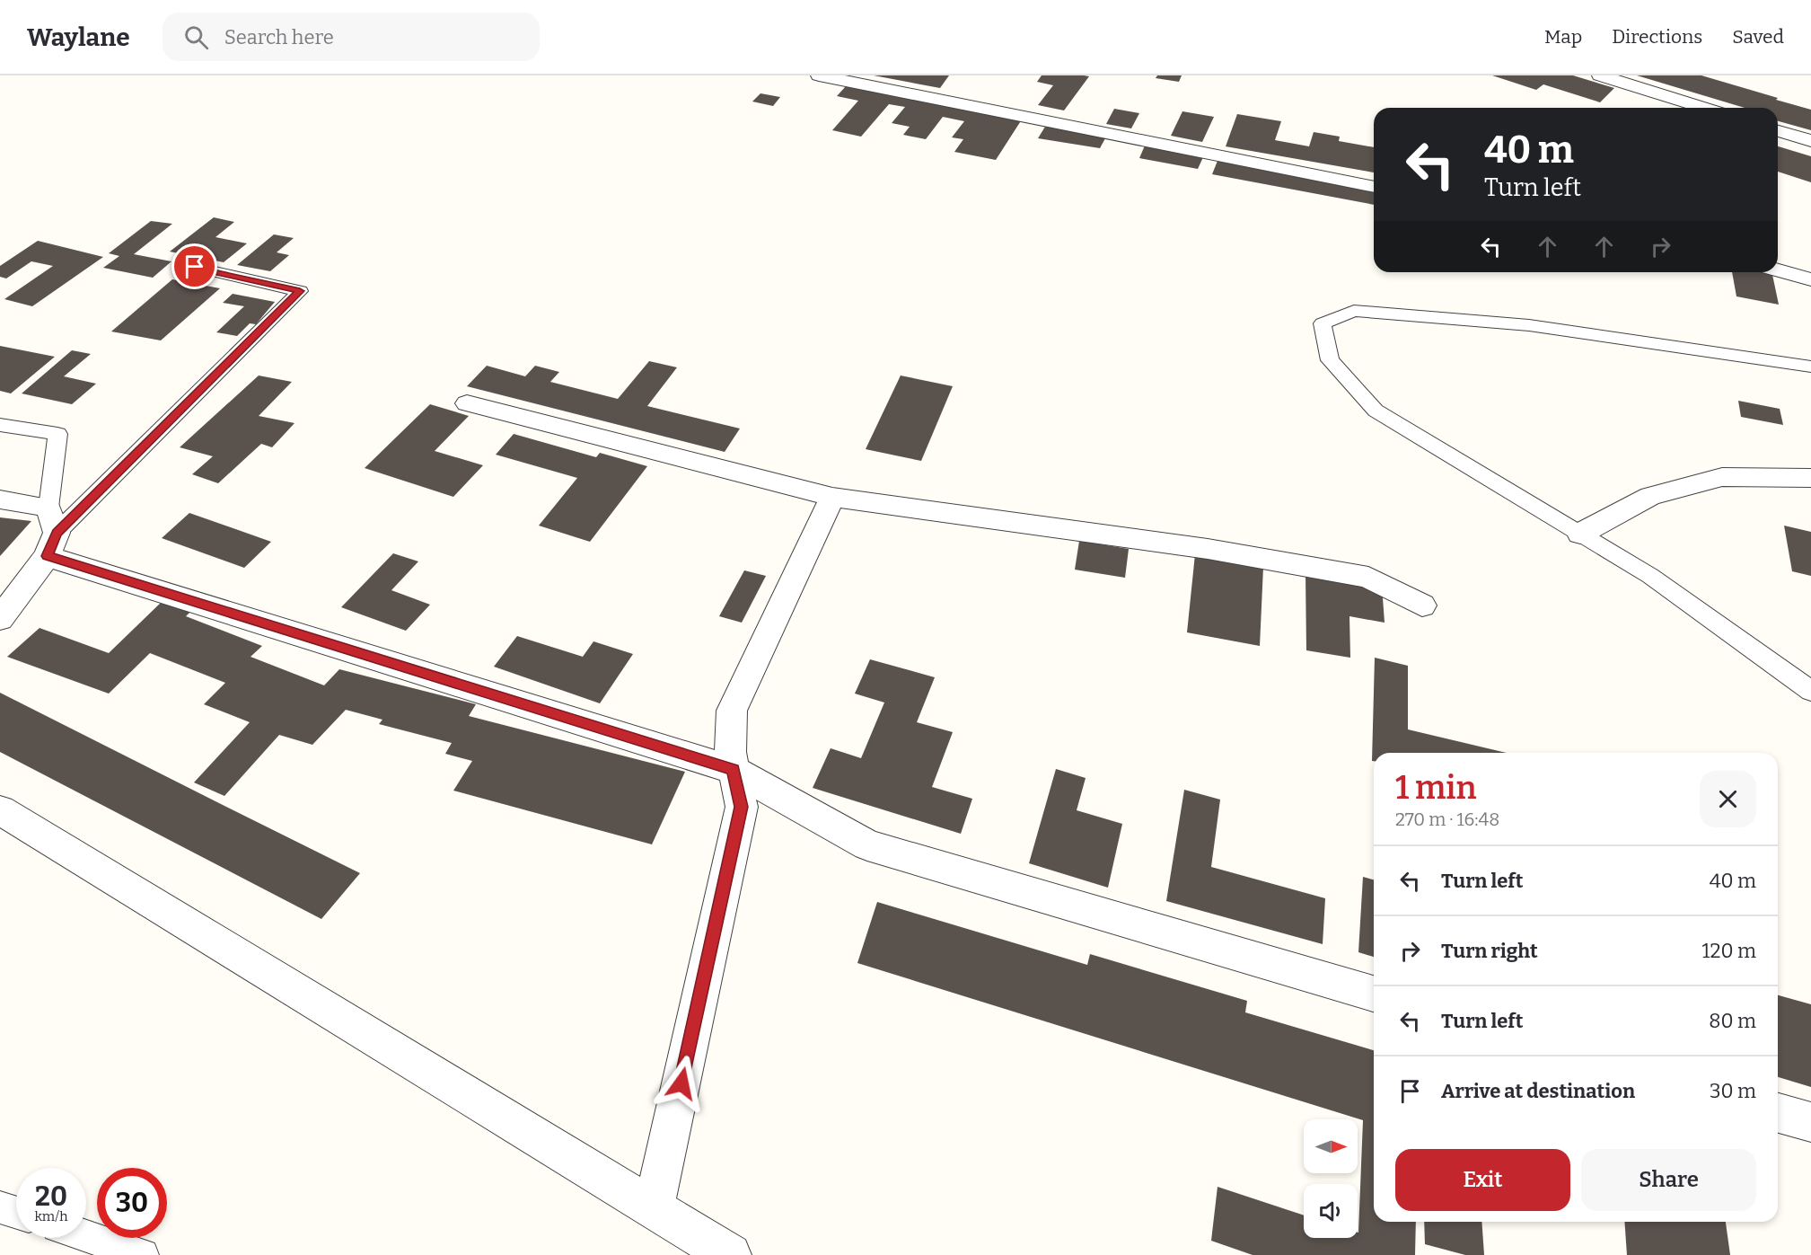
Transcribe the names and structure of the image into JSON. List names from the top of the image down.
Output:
{
  "north": "right",
  "page": {
    "header": "Waylane",
    "search": "Search here",
    "nav": ["Map", "Directions", "Saved"],
    "turn": ["40 m", "Turn left"],
    "heading": ["1 min", "270 m · 16:48"],
    "list": [
      {
        "name": "Turn left",
        "value": "40 m"
      },
      {
        "name": "Turn right",
        "value": "120 m"
      },
      {
        "name": "Turn left",
        "value": "80 m"
      },
      {
        "name": "Arrive at destination",
        "value": "30 m"
      }
    ],
    "buttons": ["Exit", "Share"],
    "speed": "20 km/h",
    "limit": "30"
  }
}
